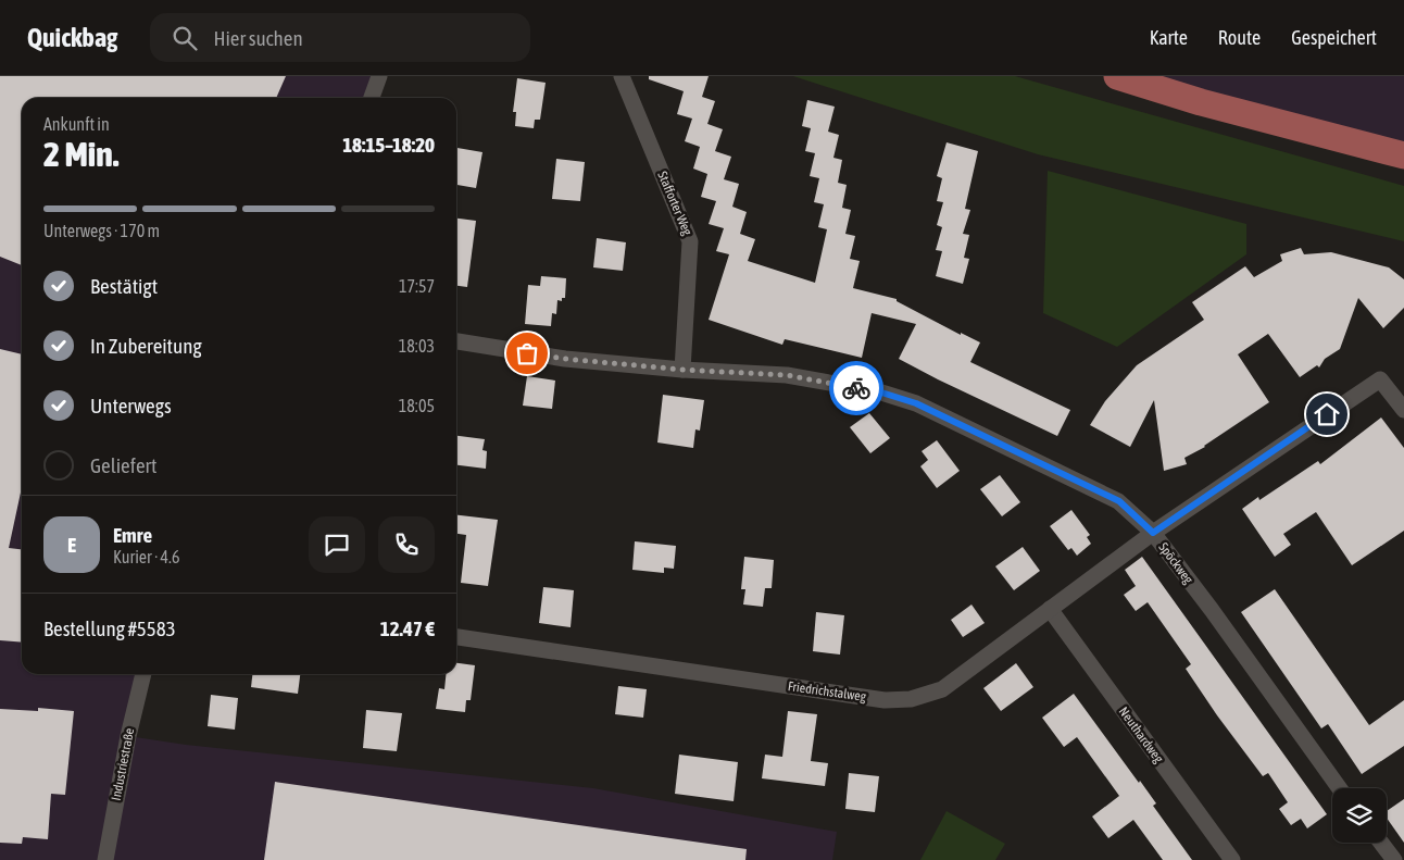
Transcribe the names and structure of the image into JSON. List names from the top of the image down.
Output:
{
  "streets": {
    "street": [
      "Stafforter Weg",
      "Spöckweg",
      "Friedrichstalweg",
      "Neuthardweg",
      "Industriestraße"
    ]
  },
  "crossings": [
    ["Stafforter Weg", "Spöckweg"],
    ["Spöckweg", "Friedrichstalweg"],
    ["Friedrichstalweg", "Neuthardweg"]
  ],
  "page": {
    "header": "Quickbag",
    "search": "Hier suchen",
    "nav": ["Karte", "Route", "Gespeichert"],
    "heading": ["2 Min.", "Ankunft in", "18:15–18:20"],
    "panel": [
      "Emre",
      "Kurier · 4.6",
      "Bestellung #5583",
      "12.47 €"
    ],
    "bar": "Unterwegs · 170 m",
    "list": [
      ["Bestätigt", "17:57"],
      ["In Zubereitung", "18:03"],
      ["Unterwegs", "18:05"],
      "Geliefert"
    ],
    "round": "E"
  }
}
